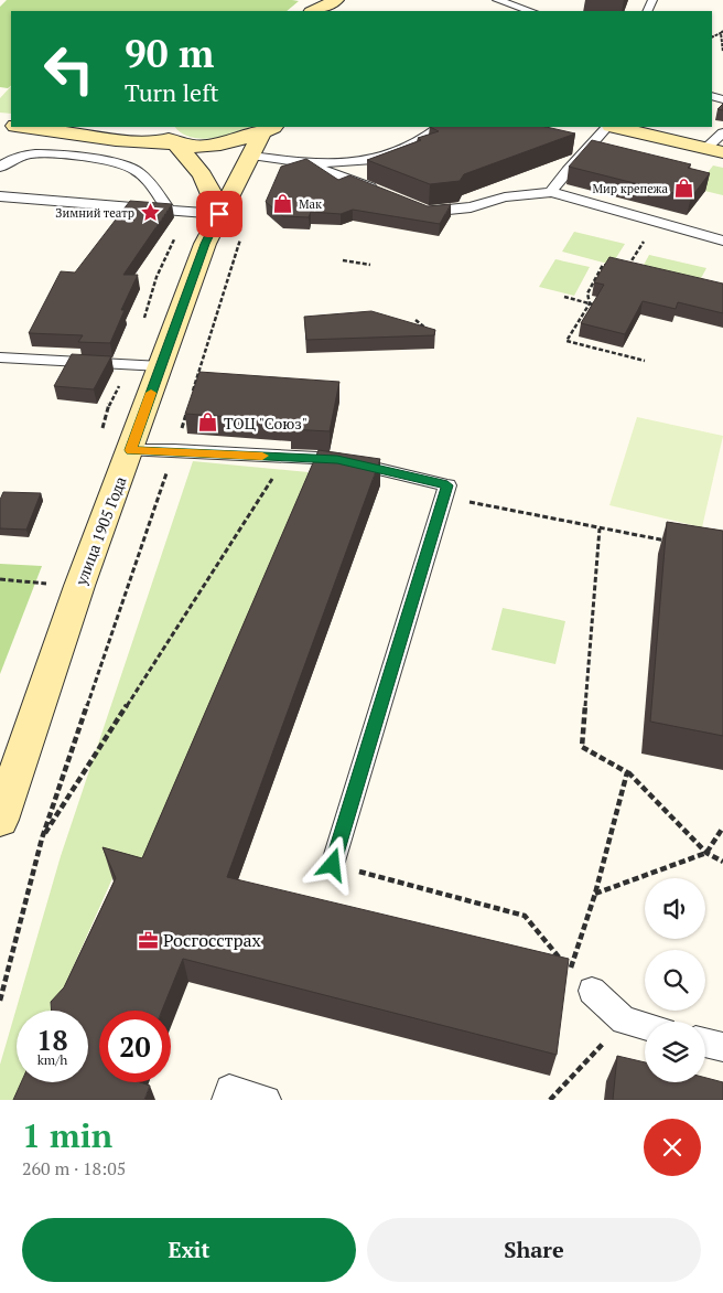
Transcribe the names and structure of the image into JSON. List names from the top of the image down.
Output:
{
  "streets": {
    "street": ["улица 1905 Года"]
  },
  "places": {
    "shop": ["Мир крепежа", "Мак", "ТОЦ \"Союз\""],
    "place": ["Зимний театр"],
    "office": ["Росгосстрах"]
  },
  "page": {
    "turn": ["90 m", "Turn left"],
    "speed": "18 km/h",
    "limit": "20",
    "heading": ["1 min", "260 m · 18:05"],
    "buttons": ["Exit", "Share"]
  }
}
